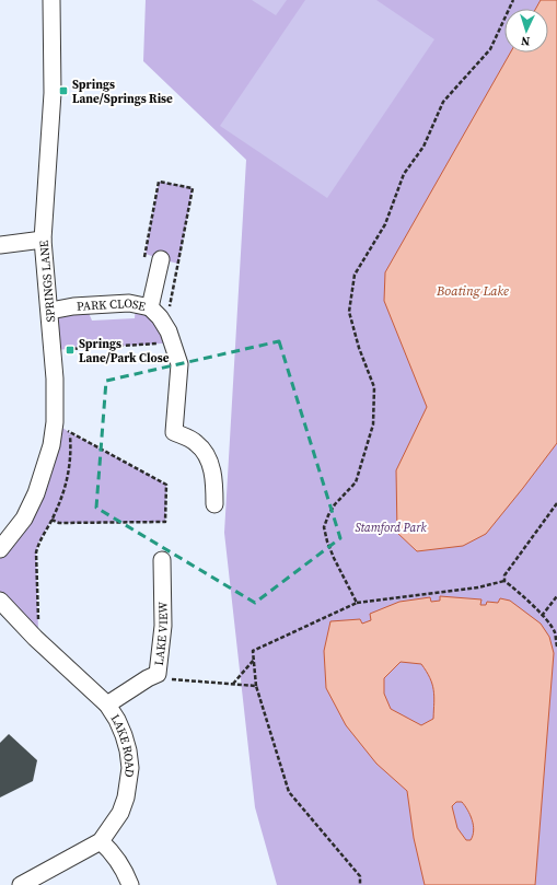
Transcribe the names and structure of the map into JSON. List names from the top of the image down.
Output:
{
  "streets": {
    "street": [
      "SPRINGS LANE",
      "PARK CLOSE",
      "LAKE VIEW",
      "LAKE ROAD"
    ]
  },
  "crossings": [
    ["SPRINGS LANE", "PARK CLOSE"],
    ["LAKE VIEW", "LAKE ROAD"]
  ],
  "water": ["Boating Lake"],
  "parks": ["Stamford Park"],
  "places": {
    "transit": ["Springs Lane/Springs Rise", "Springs Lane/Park Close"]
  },
  "north": "bottom"
}
